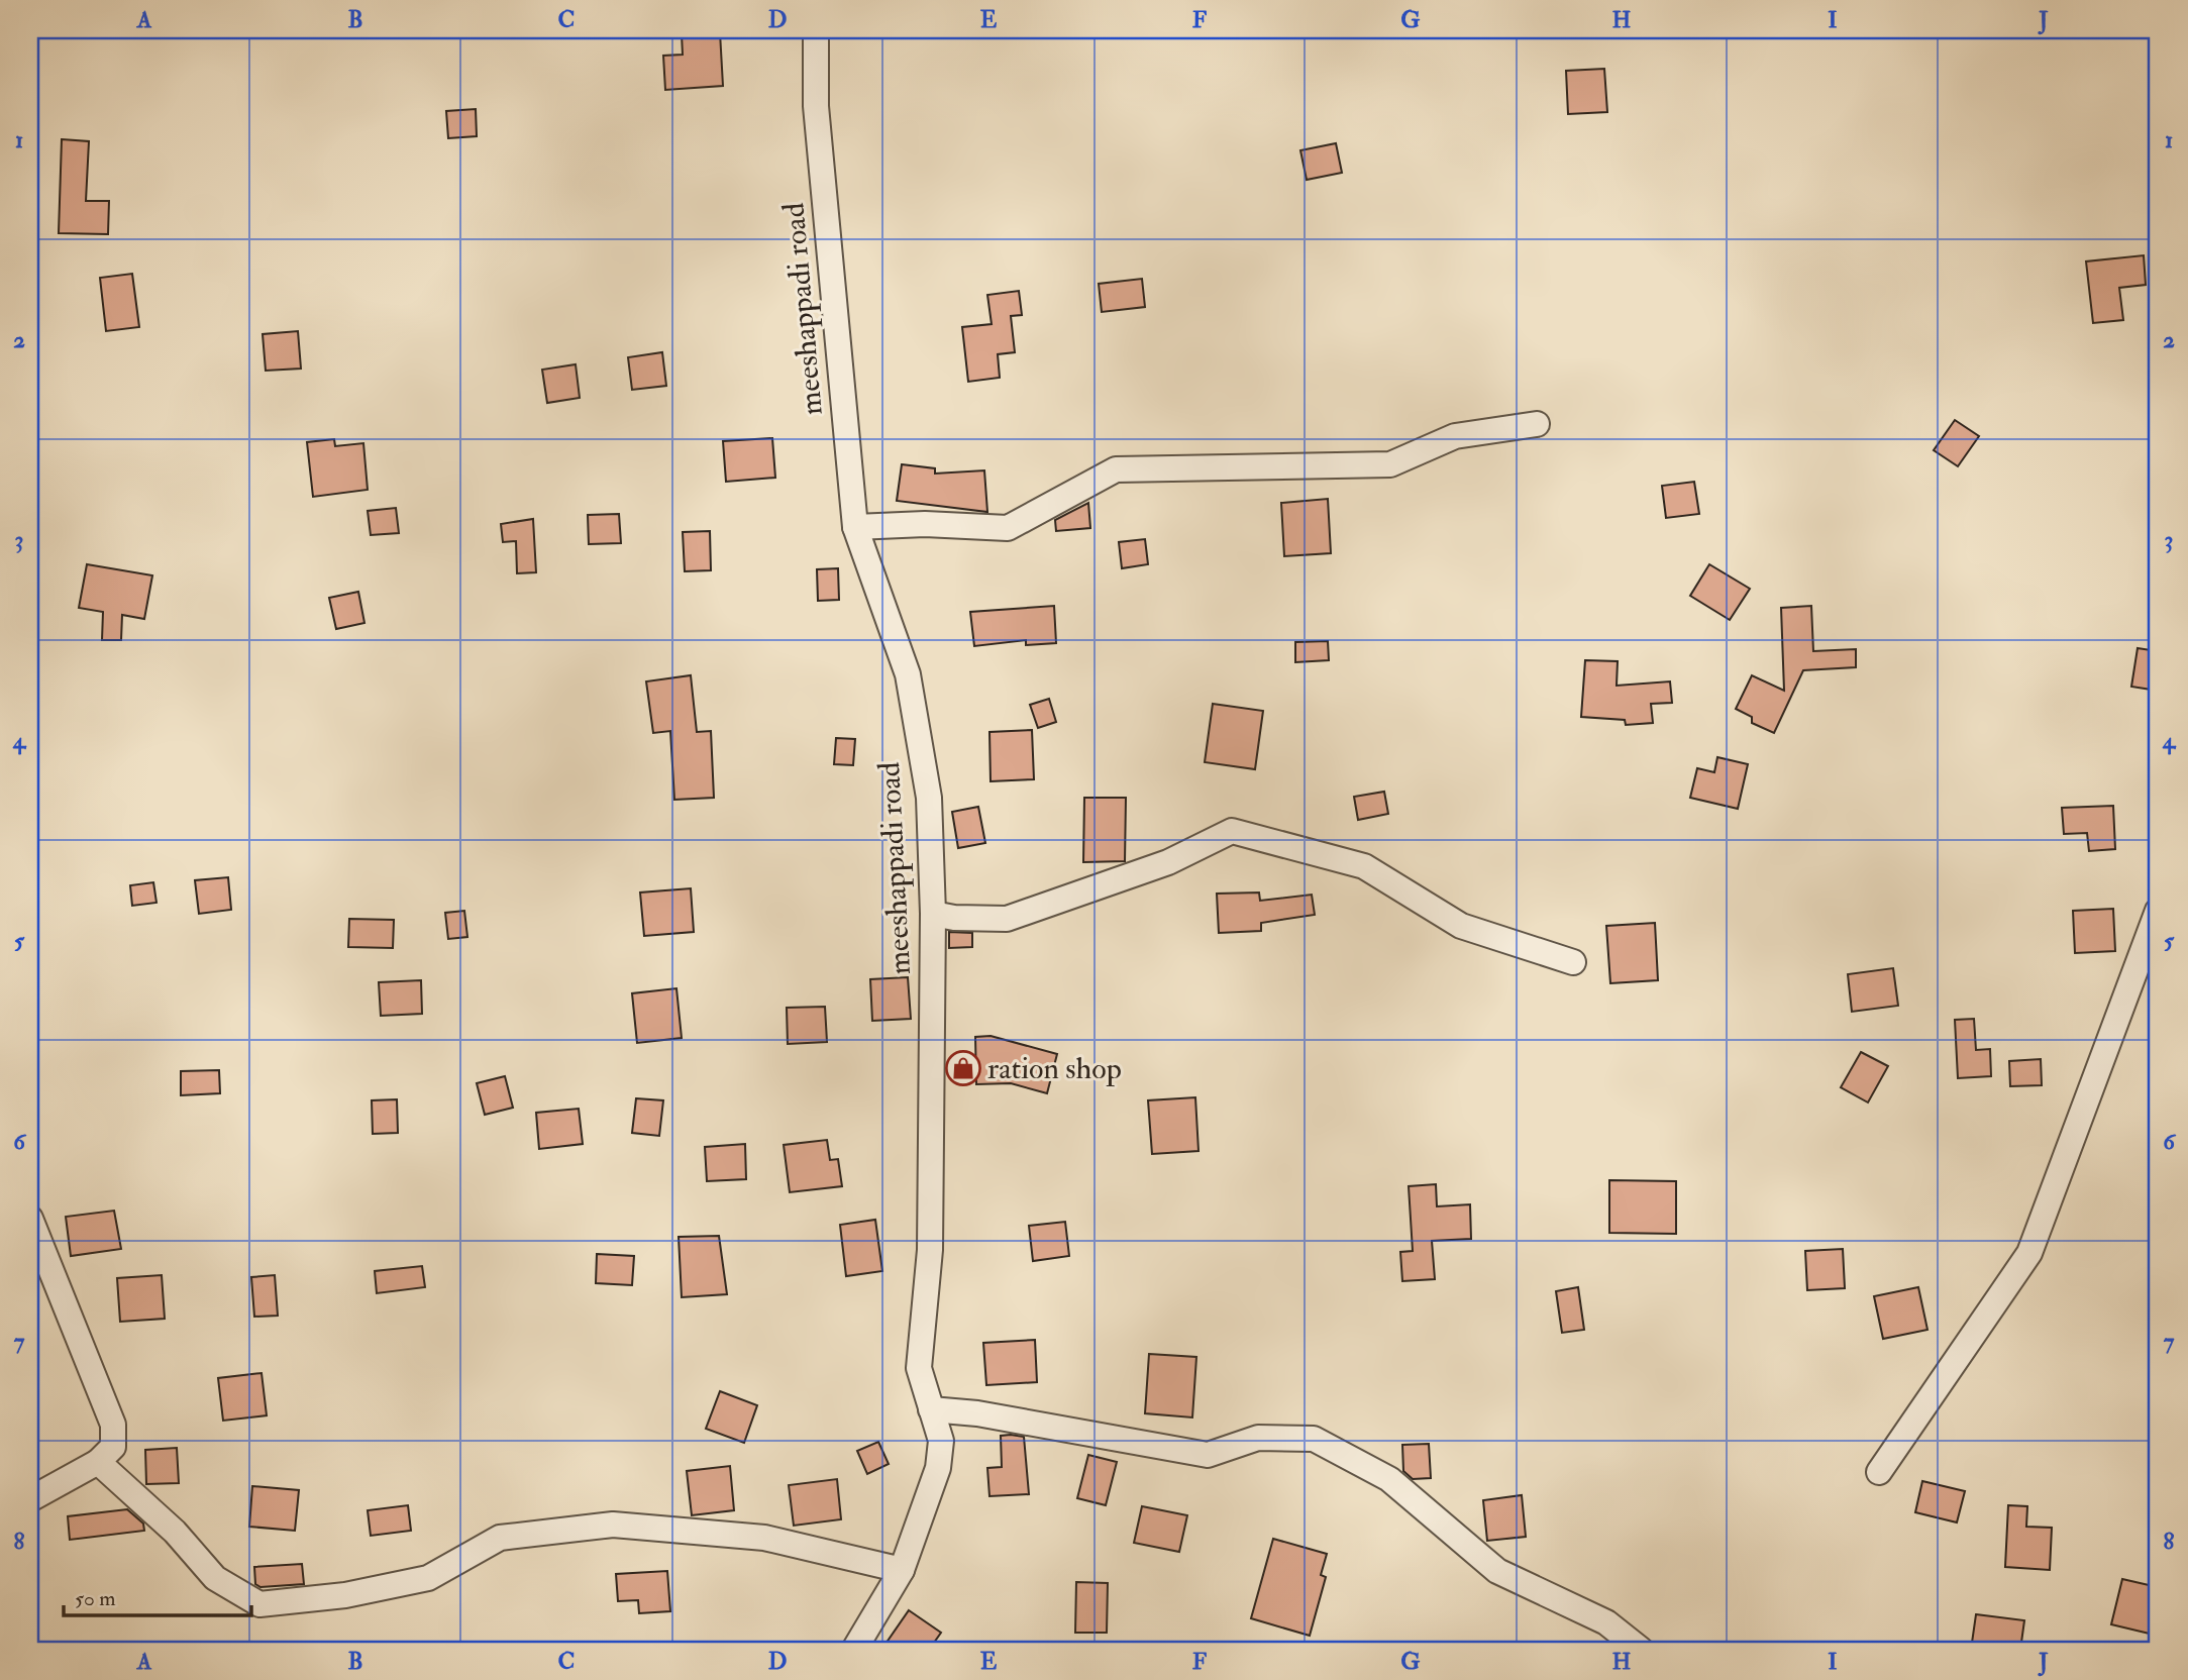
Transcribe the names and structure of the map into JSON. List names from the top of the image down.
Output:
{
  "streets": {
    "street": ["meeshappadi road"]
  },
  "places": {
    "shop": ["ration shop"]
  },
  "scale_bar": "50 m",
  "grid": {
    "columns": [
      "A",
      "B",
      "C",
      "D",
      "E",
      "F",
      "G",
      "H",
      "I",
      "J"
    ],
    "rows": [
      "1",
      "2",
      "3",
      "4",
      "5",
      "6",
      "7",
      "8"
    ]
  }
}
